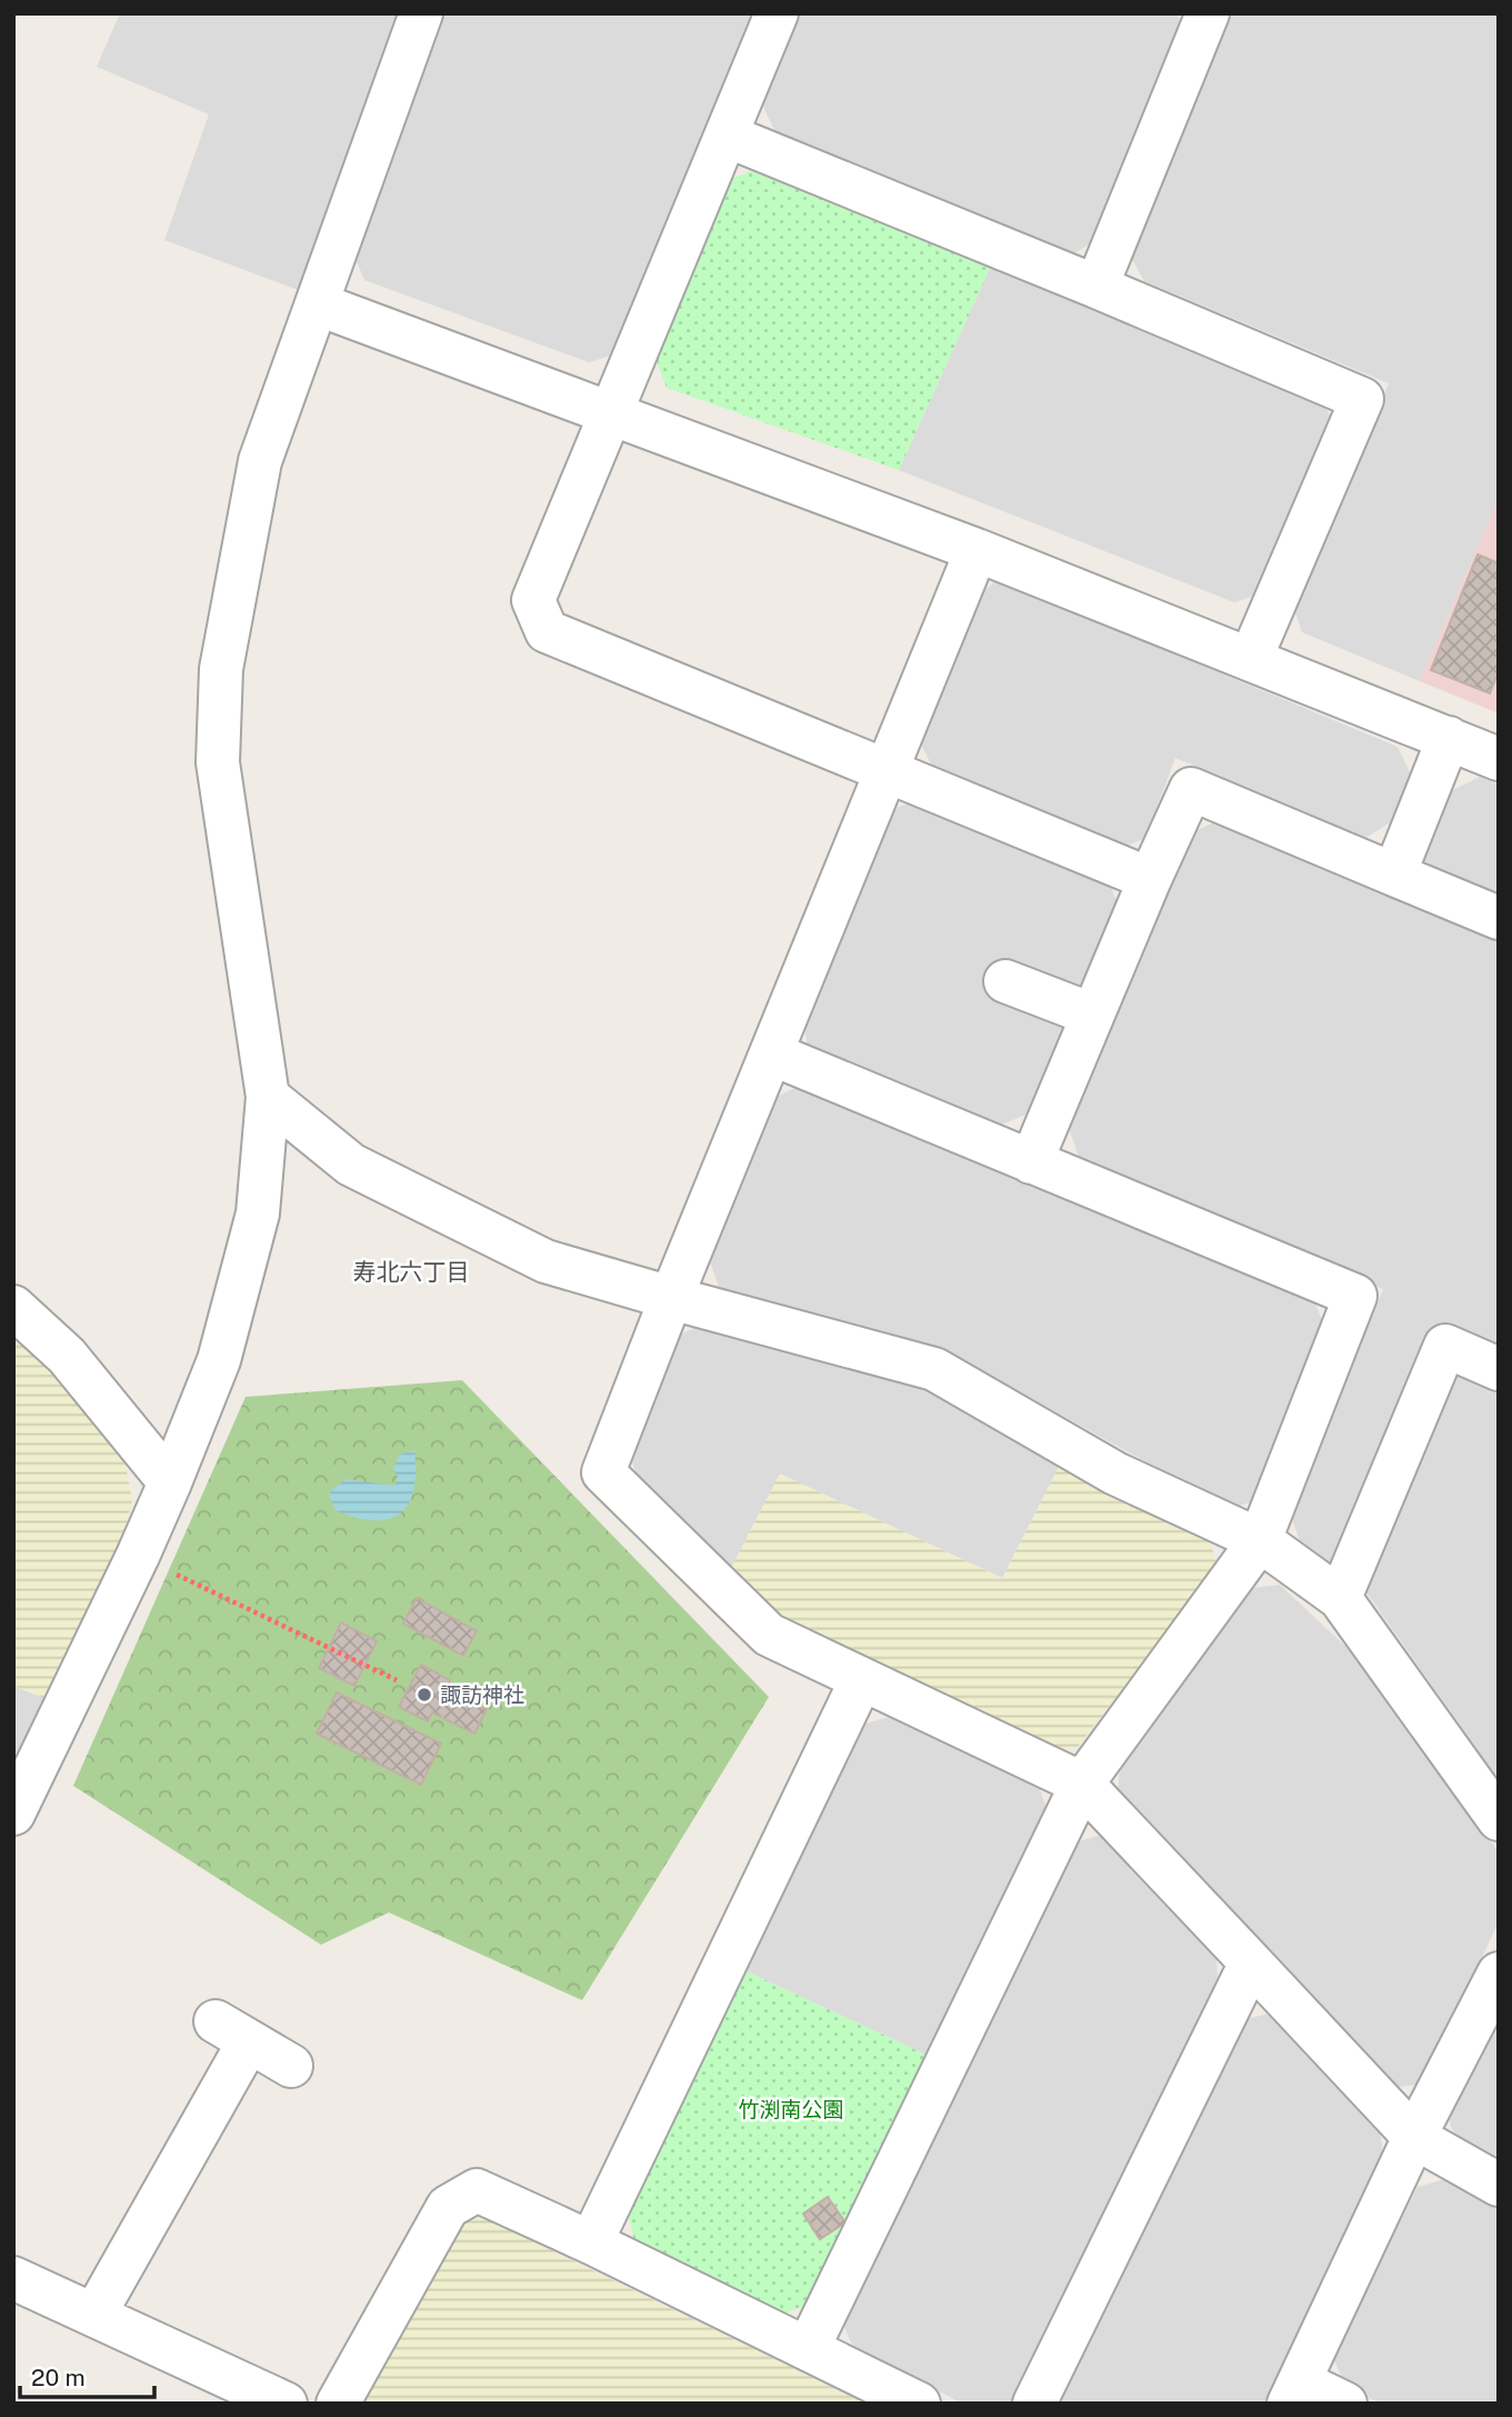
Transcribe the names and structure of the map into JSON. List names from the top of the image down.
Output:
{
  "districts": ["寿北六丁目"],
  "parks": ["竹渕南公園"],
  "places": ["諏訪神社"],
  "scale_bar": "20 m"
}
